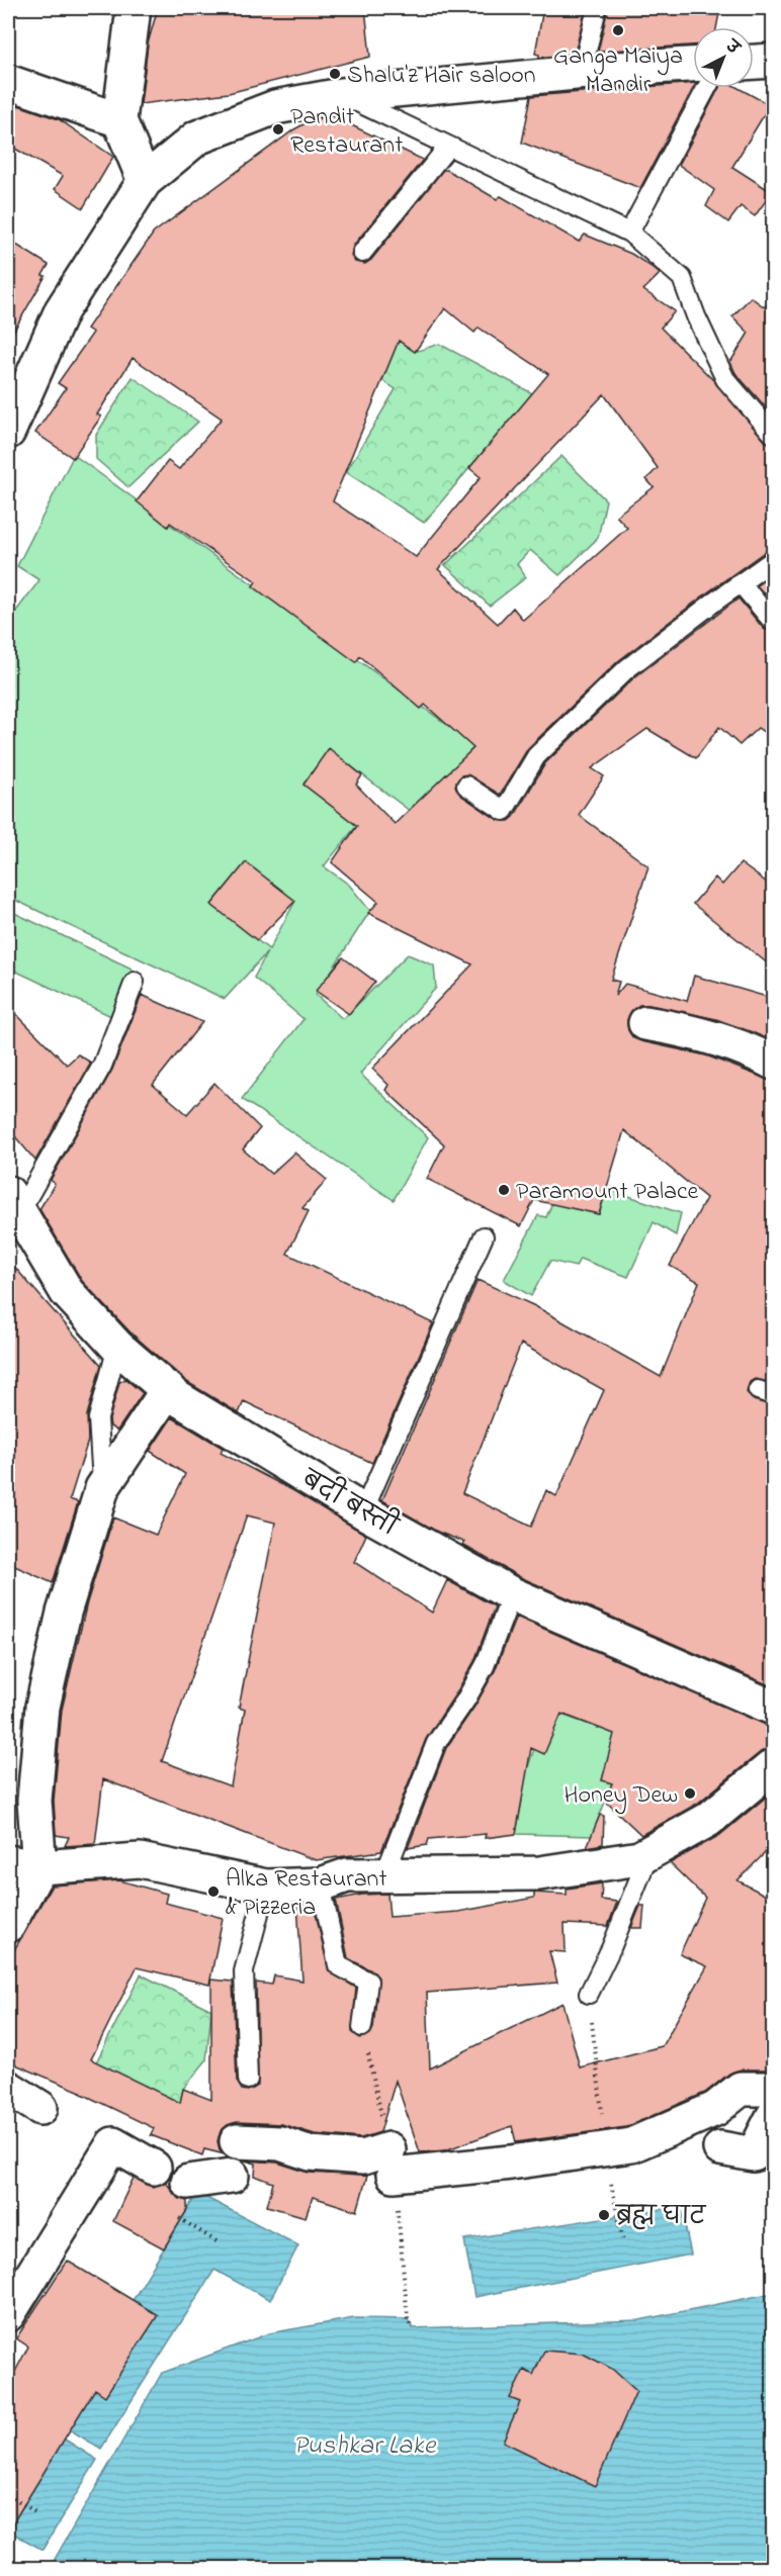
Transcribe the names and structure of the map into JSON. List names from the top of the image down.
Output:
{
  "streets": {
    "street": ["बदी बस्ती"]
  },
  "water": ["Pushkar Lake"],
  "places": [
    "Ganga Maiya Mandir",
    "Shalu'z Hair saloon",
    "Pandit Restaurant",
    "Paramount Palace",
    "Honey Dew",
    "Alka Restaurant & Pizzeria",
    "ब्रह्म घाट"
  ],
  "north": "top right"
}
